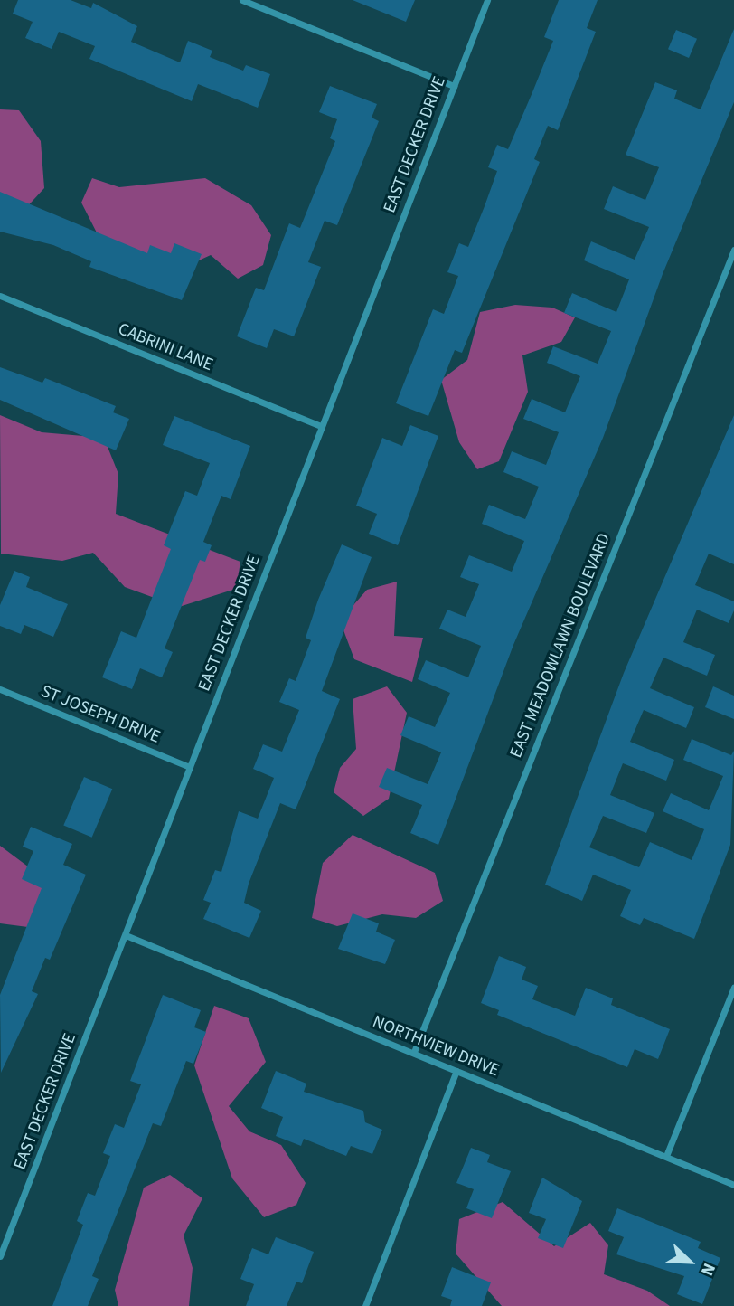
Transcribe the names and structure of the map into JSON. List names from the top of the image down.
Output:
{
  "streets": {
    "street": [
      "EAST DECKER DRIVE",
      "CABRINI LANE",
      "EAST MEADOWLAWN BOULEVARD",
      "ST JOSEPH DRIVE",
      "NORTHVIEW DRIVE"
    ]
  },
  "crossings": [
    ["EAST DECKER DRIVE", "CABRINI LANE"],
    ["EAST DECKER DRIVE", "ST JOSEPH DRIVE"],
    ["EAST DECKER DRIVE", "NORTHVIEW DRIVE"],
    ["EAST MEADOWLAWN BOULEVARD", "NORTHVIEW DRIVE"]
  ],
  "north": "bottom right"
}
